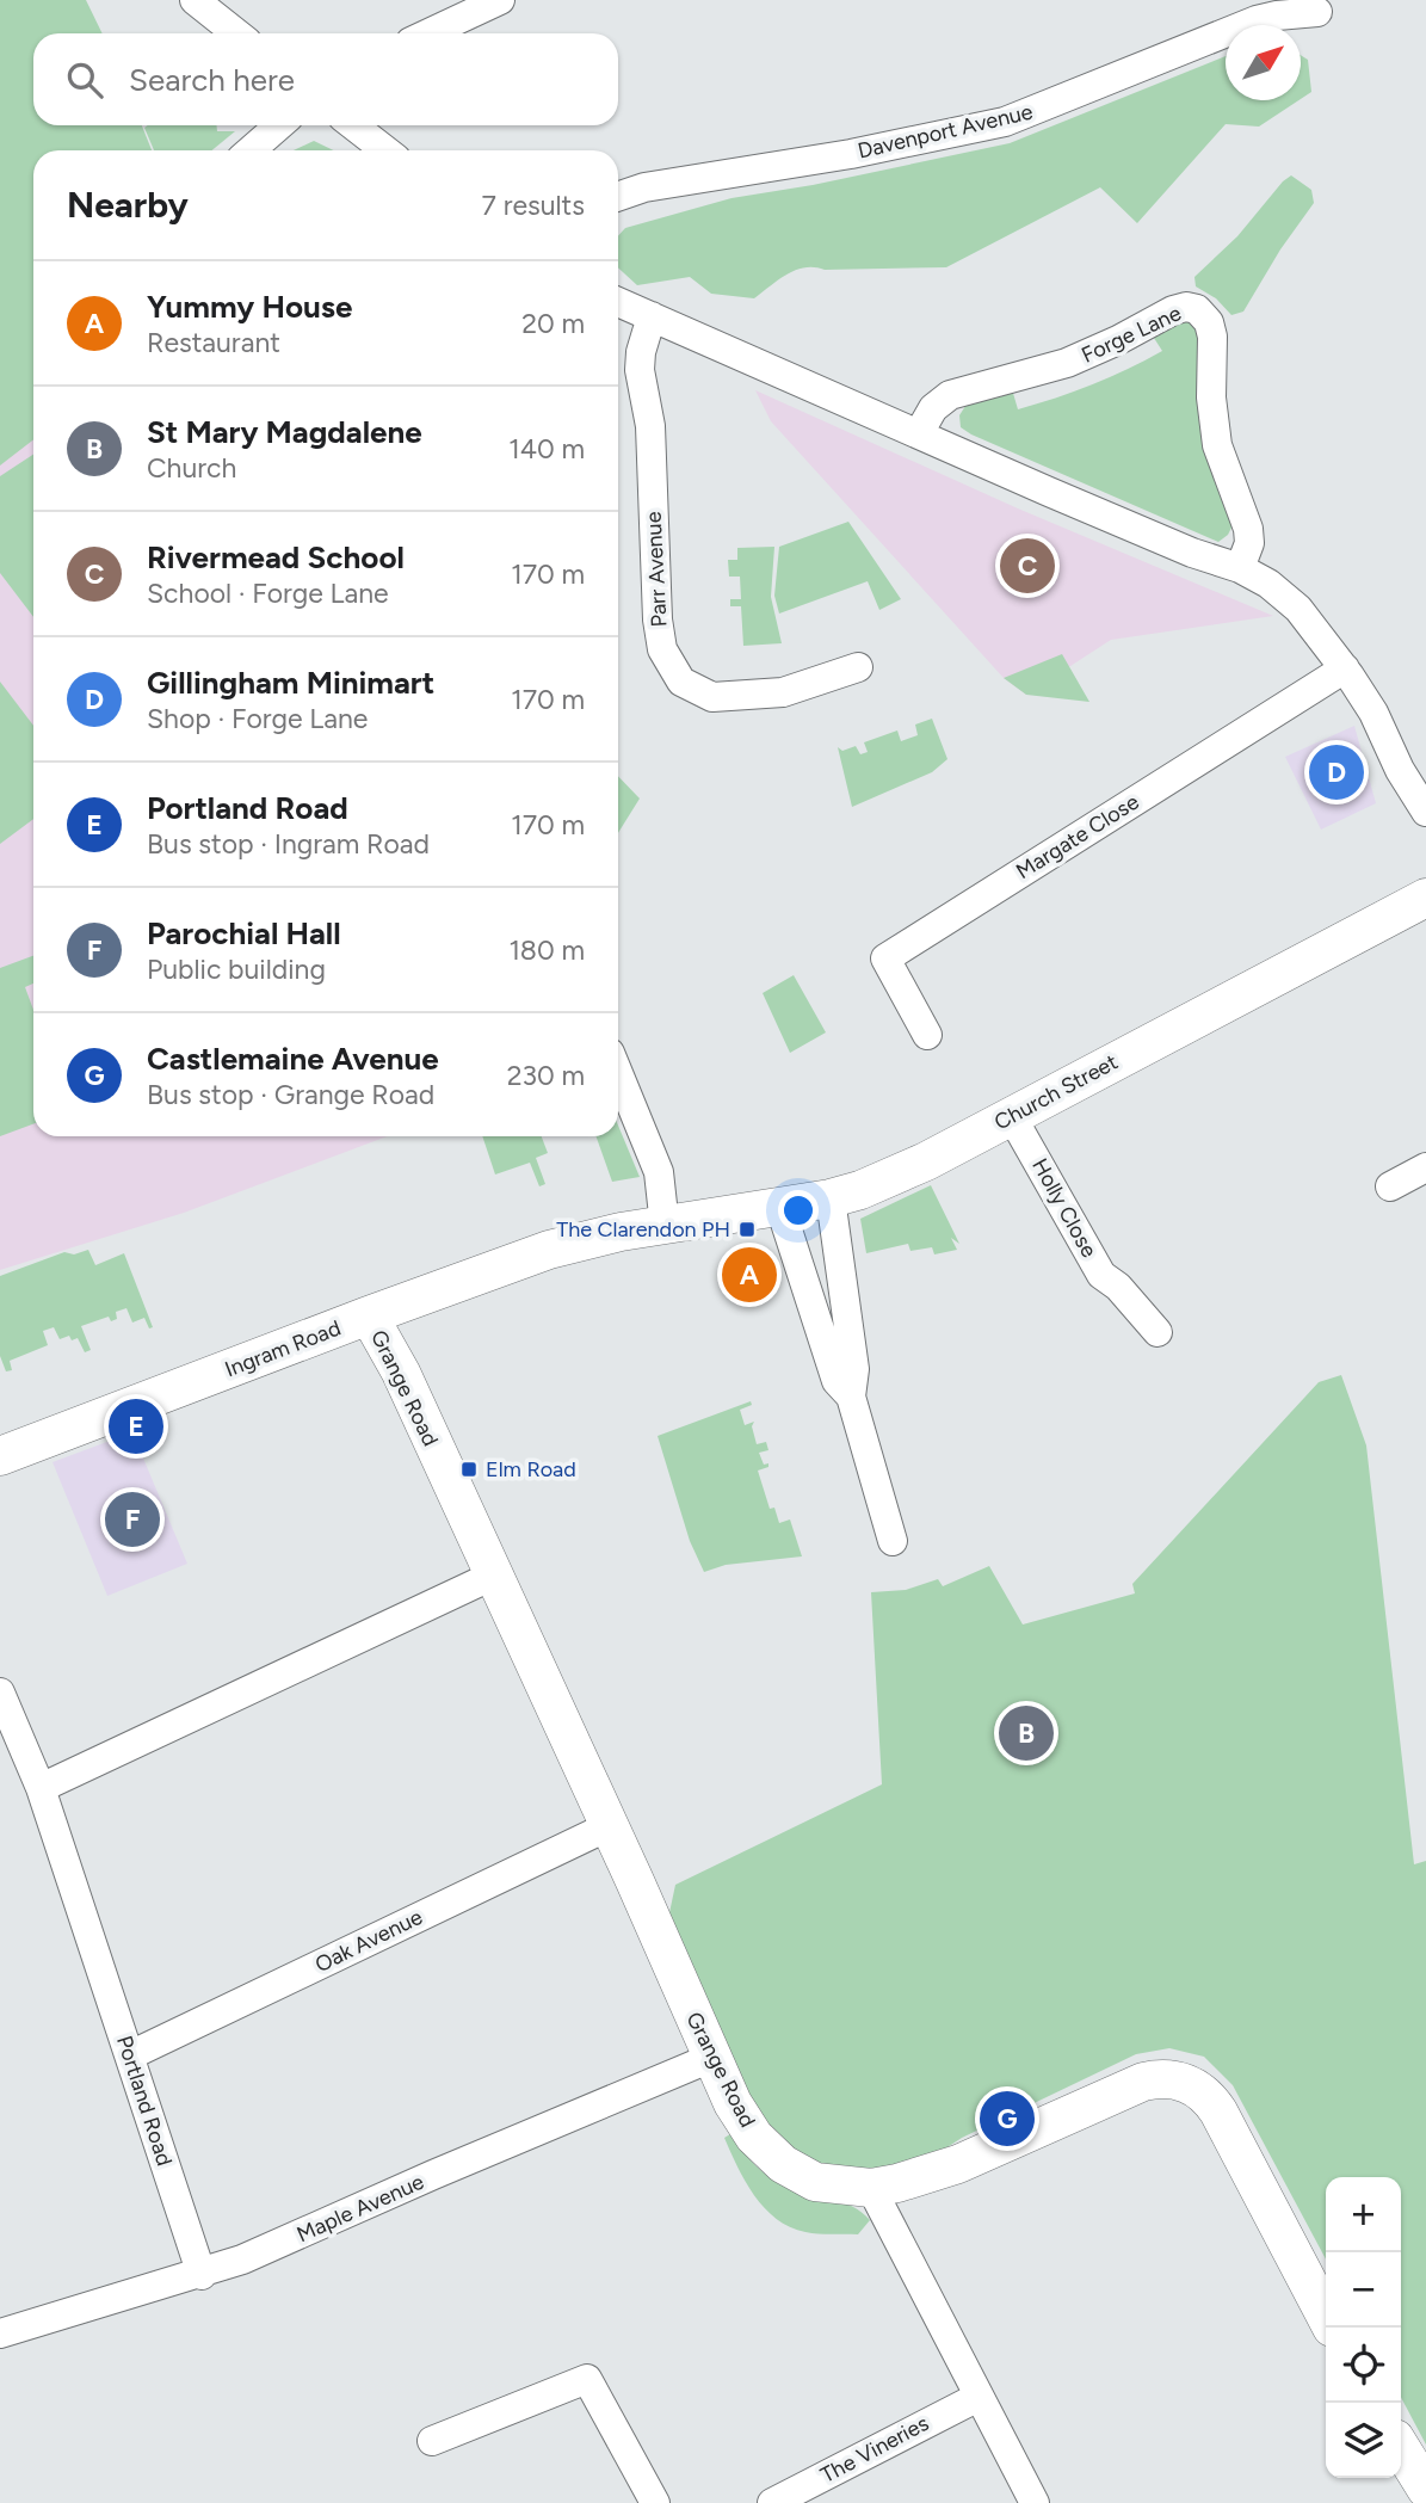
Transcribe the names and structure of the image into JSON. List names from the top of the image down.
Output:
{
  "streets": {
    "street": [
      "Davenport Avenue",
      "Forge Lane",
      "Parr Avenue",
      "Margate Close",
      "Church Street",
      "Holly Close",
      "Ingram Road",
      "Grange Road",
      "Oak Avenue",
      "Portland Road",
      "Maple Avenue",
      "The Vineries"
    ]
  },
  "crossings": [
    ["Church Street", "Holly Close"],
    ["Church Street", "Ingram Road"],
    ["Ingram Road", "Grange Road"],
    ["Grange Road", "Oak Avenue"],
    ["Grange Road", "Maple Avenue"],
    ["Oak Avenue", "Portland Road"],
    ["Portland Road", "Maple Avenue"]
  ],
  "places": {
    "transit": ["The Clarendon PH", "Elm Road"]
  },
  "north": "top right",
  "page": {
    "search": "Search here",
    "heading": ["Nearby", "7 results"],
    "list": [
      {
        "mark": "A",
        "name": "Yummy House",
        "note": "Restaurant",
        "value": "20 m"
      },
      {
        "mark": "B",
        "name": "St Mary Magdalene",
        "note": "Church",
        "value": "140 m"
      },
      {
        "mark": "C",
        "name": "Rivermead School",
        "note": "School · Forge Lane",
        "value": "170 m"
      },
      {
        "mark": "D",
        "name": "Gillingham Minimart",
        "note": "Shop · Forge Lane",
        "value": "170 m"
      },
      {
        "mark": "E",
        "name": "Portland Road",
        "note": "Bus stop · Ingram Road",
        "value": "170 m"
      },
      {
        "mark": "F",
        "name": "Parochial Hall",
        "note": "Public building",
        "value": "180 m"
      },
      {
        "mark": "G",
        "name": "Castlemaine Avenue",
        "note": "Bus stop · Grange Road",
        "value": "230 m"
      }
    ],
    "pins": [
      "C",
      "D",
      "A",
      "E",
      "F",
      "B",
      "G"
    ],
    "map_buttons": ["+", "−"]
  }
}
